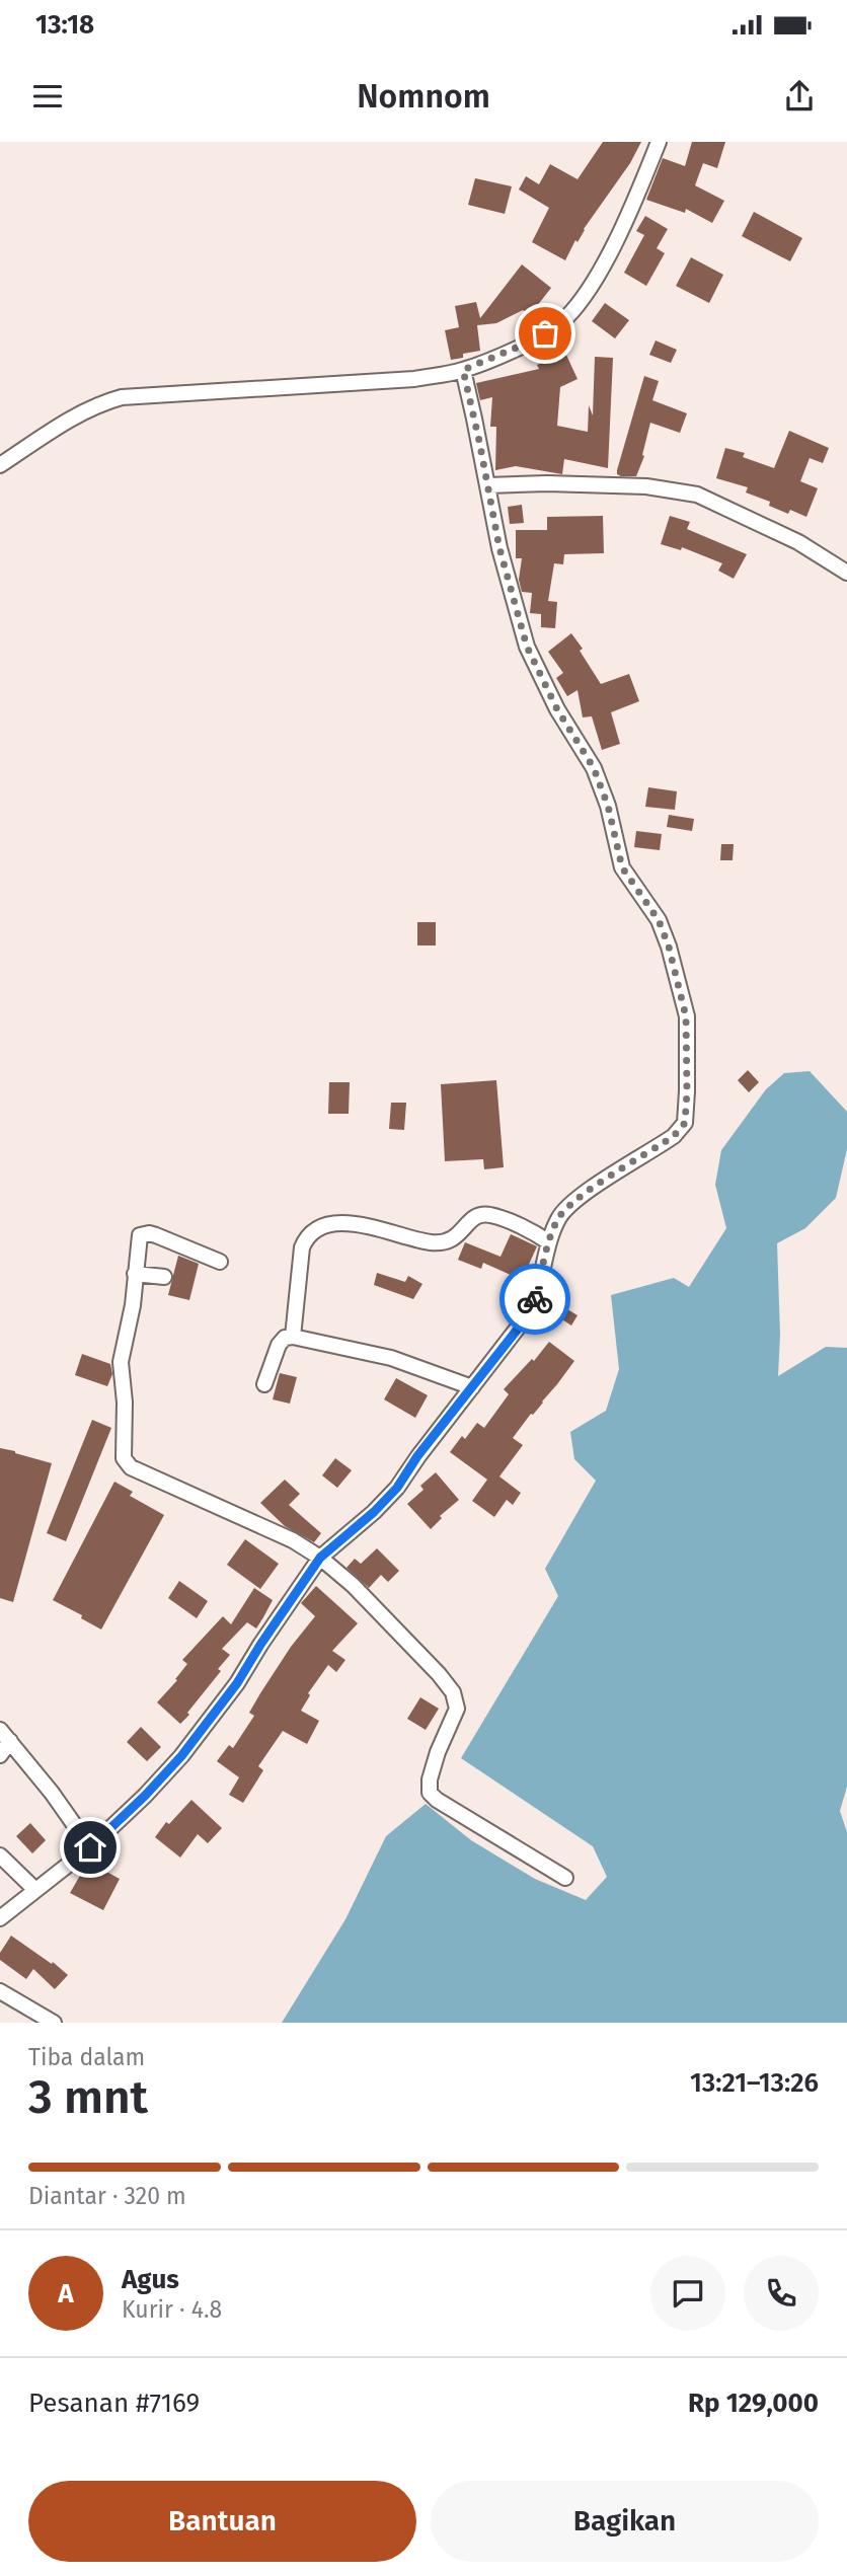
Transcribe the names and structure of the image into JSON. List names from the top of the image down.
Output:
{
  "page": {
    "status": "13:18",
    "header": "Nomnom",
    "heading": ["3 mnt", "Tiba dalam", "13:21–13:26"],
    "panel": [
      "Agus",
      "Kurir · 4.8",
      "Pesanan #7169",
      "Rp 129,000"
    ],
    "bar": "Diantar · 320 m",
    "round": "A",
    "buttons": ["Bantuan", "Bagikan"]
  }
}
